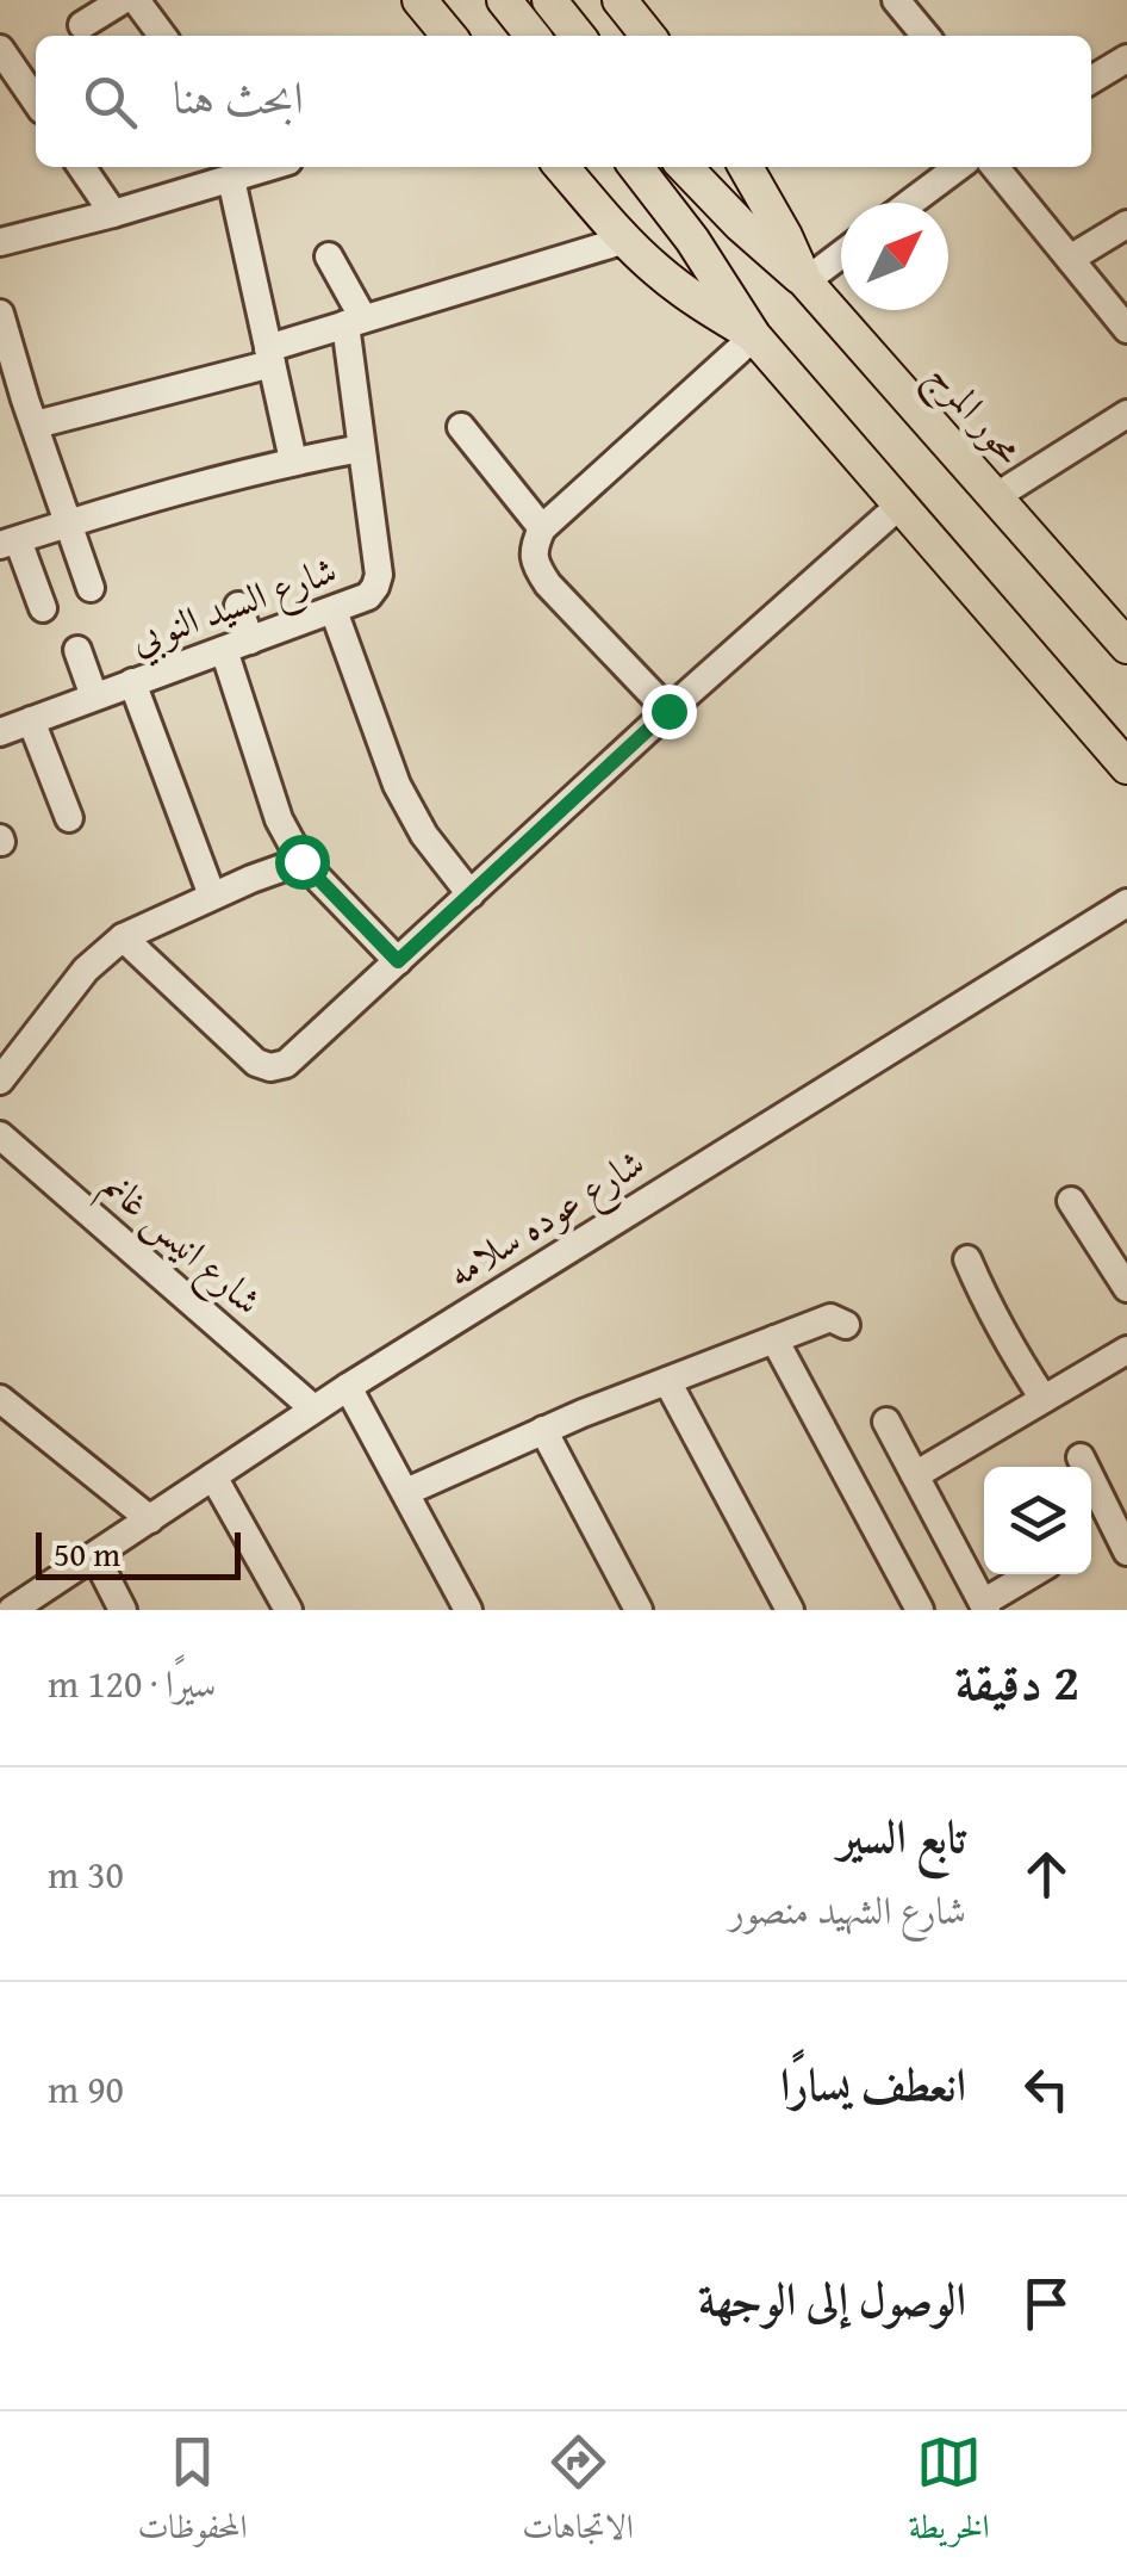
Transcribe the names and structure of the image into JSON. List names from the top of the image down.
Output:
{
  "streets": {
    "main road": ["محور المرج"],
    "street": ["شارع السيد النوبي", "شارع عوده سلامه", "شارع انيس غانم"]
  },
  "crossings": [
    ["شارع عوده سلامه", "شارع انيس غانم"]
  ],
  "scale_bar": "50 m",
  "north": "top right",
  "page": {
    "search": "ابحث هنا",
    "scale": "50 m",
    "heading": ["2 دقيقة", "سيرًا · 120 m"],
    "list": [
      ["تابع السير", "شارع الشهيد منصور", "30 m"],
      ["انعطف يسارًا", "90 m"],
      "الوصول إلى الوجهة"
    ],
    "nav": ["الخريطة", "الاتجاهات", "المحفوظات"]
  }
}
